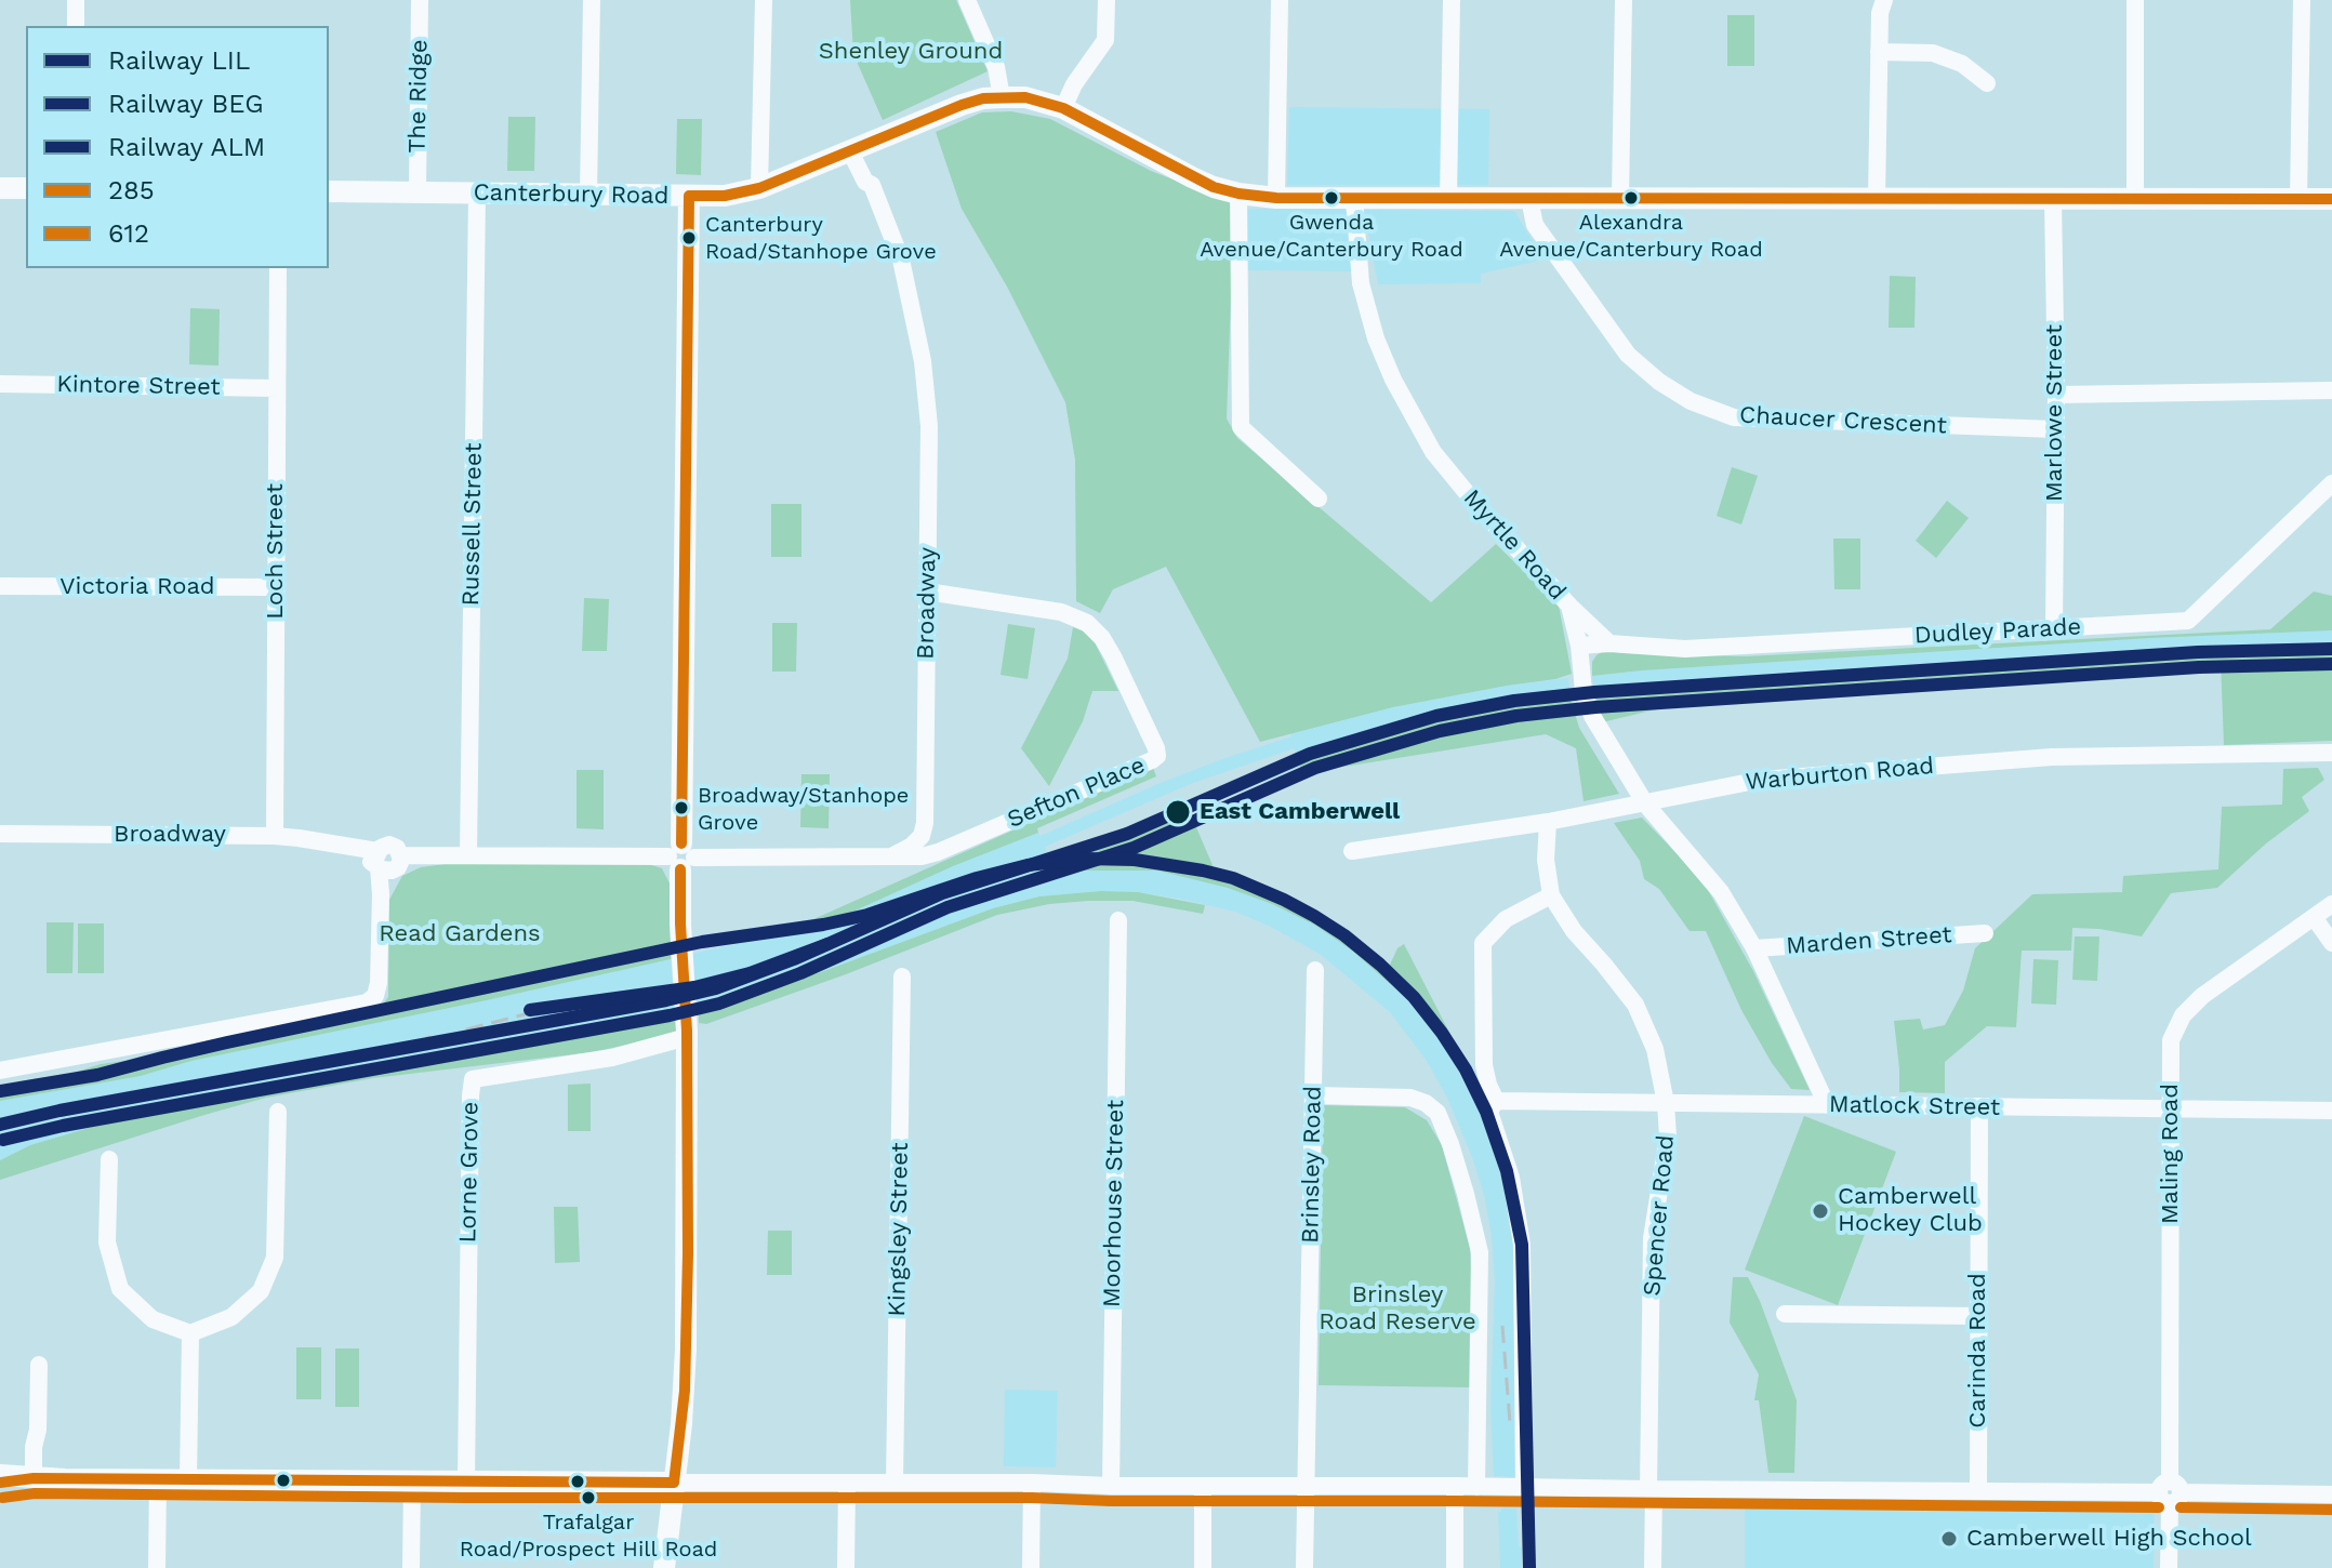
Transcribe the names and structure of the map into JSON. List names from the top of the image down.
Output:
{
  "streets": {
    "main road": ["Canterbury Road"],
    "street": [
      "The Ridge",
      "Kintore Street",
      "Marlowe Street",
      "Chaucer Crescent",
      "Russell Street",
      "Myrtle Road",
      "Loch Street",
      "Victoria Road",
      "Broadway",
      "Dudley Parade",
      "Warburton Road",
      "Sefton Place",
      "Marden Street",
      "Matlock Street",
      "Maling Road",
      "Brinsley Road",
      "Lorne Grove",
      "Moorhouse Street",
      "Spencer Road",
      "Kingsley Street",
      "Carinda Road"
    ]
  },
  "crossings": [
    ["The Ridge", "Canterbury Road"],
    ["Canterbury Road", "Marlowe Street"],
    ["Canterbury Road", "Chaucer Crescent"],
    ["Canterbury Road", "Russell Street"],
    ["Canterbury Road", "Myrtle Road"],
    ["Canterbury Road", "Broadway"],
    ["Kintore Street", "Loch Street"],
    ["Marlowe Street", "Chaucer Crescent"],
    ["Marlowe Street", "Dudley Parade"],
    ["Russell Street", "Broadway"],
    ["Myrtle Road", "Dudley Parade"],
    ["Myrtle Road", "Warburton Road"],
    ["Myrtle Road", "Marden Street"],
    ["Myrtle Road", "Matlock Street"],
    ["Loch Street", "Victoria Road"],
    ["Loch Street", "Broadway"],
    ["Broadway", "Sefton Place"],
    ["Warburton Road", "Spencer Road"],
    ["Matlock Street", "Maling Road"],
    ["Matlock Street", "Spencer Road"],
    ["Matlock Street", "Carinda Road"]
  ],
  "parks": ["Shenley Ground", "Read Gardens", "Brinsley Road Reserve"],
  "places": [
    "Gwenda Avenue/Canterbury Road",
    "Alexandra Avenue/Canterbury Road",
    "Canterbury Road/Stanhope Grove",
    "Broadway/Stanhope Grove",
    "East Camberwell",
    "Camberwell Hockey Club",
    "Trafalgar Road/Prospect Hill Road",
    "Camberwell High School"
  ],
  "lines": [
    "transit line 285",
    "rail line LIL",
    "rail line BEG",
    "rail line ALM",
    "transit line 612"
  ],
  "legend": [
    "Railway LIL",
    "Railway BEG",
    "Railway ALM",
    "285",
    "612"
  ]
}
